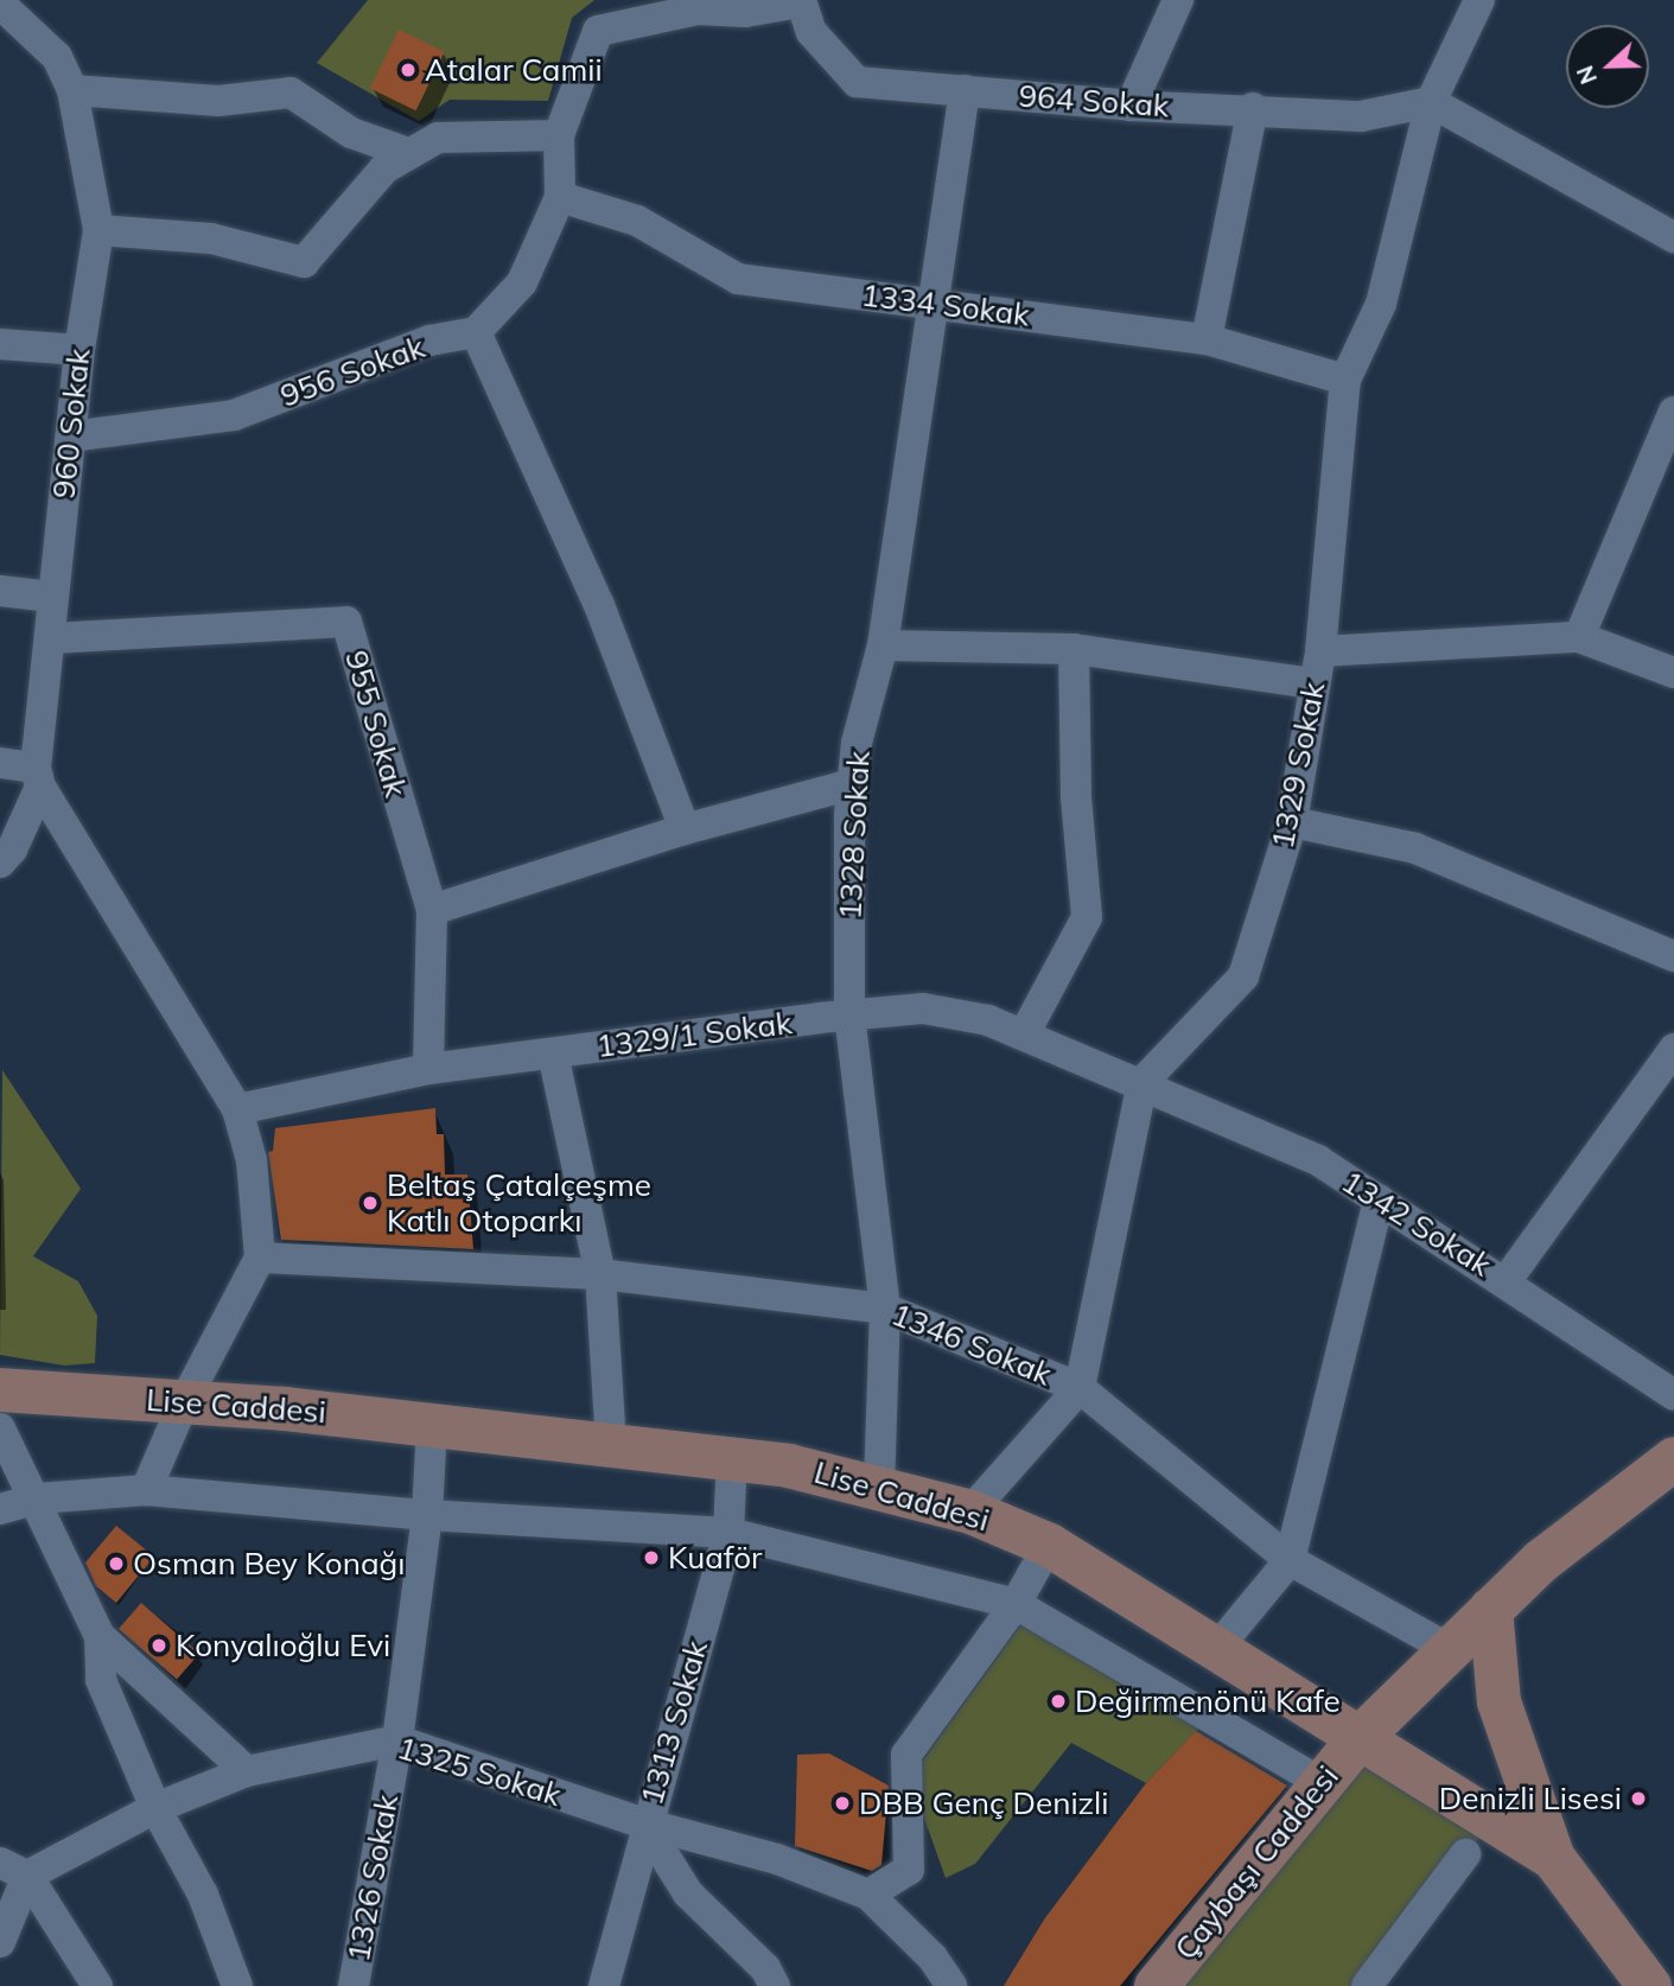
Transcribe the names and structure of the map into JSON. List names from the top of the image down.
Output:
{
  "streets": {
    "main road": ["Lise Caddesi", "Çaybaşı Caddesi"],
    "street": [
      "964 Sokak",
      "1334 Sokak",
      "956 Sokak",
      "960 Sokak",
      "955 Sokak",
      "1329 Sokak",
      "1328 Sokak",
      "1329/1 Sokak",
      "1342 Sokak",
      "1346 Sokak",
      "1313 Sokak",
      "1325 Sokak",
      "1326 Sokak"
    ]
  },
  "crossings": [
    ["964 Sokak", "1329 Sokak"],
    ["964 Sokak", "1328 Sokak"],
    ["1334 Sokak", "1329 Sokak"],
    ["1334 Sokak", "1328 Sokak"],
    ["956 Sokak", "960 Sokak"],
    ["960 Sokak", "955 Sokak"],
    ["955 Sokak", "1329/1 Sokak"],
    ["1329 Sokak", "1329/1 Sokak"],
    ["1329 Sokak", "1342 Sokak"],
    ["1328 Sokak", "1329/1 Sokak"],
    ["1328 Sokak", "1346 Sokak"],
    ["1328 Sokak", "Lise Caddesi"],
    ["1329/1 Sokak", "1342 Sokak"],
    ["1346 Sokak", "Çaybaşı Caddesi"],
    ["Lise Caddesi", "1313 Sokak"],
    ["Lise Caddesi", "Çaybaşı Caddesi"],
    ["Lise Caddesi", "1326 Sokak"],
    ["1313 Sokak", "1325 Sokak"],
    ["1325 Sokak", "1326 Sokak"]
  ],
  "places": [
    "Atalar Camii",
    "Beltaş Çatalçeşme Katlı Otoparkı",
    "Kuaför",
    "Osman Bey Konağı",
    "Konyalıoğlu Evi",
    "Değirmenönü Kafe",
    "Denizli Lisesi",
    "DBB Genç Denizli"
  ],
  "north": "left"
}
